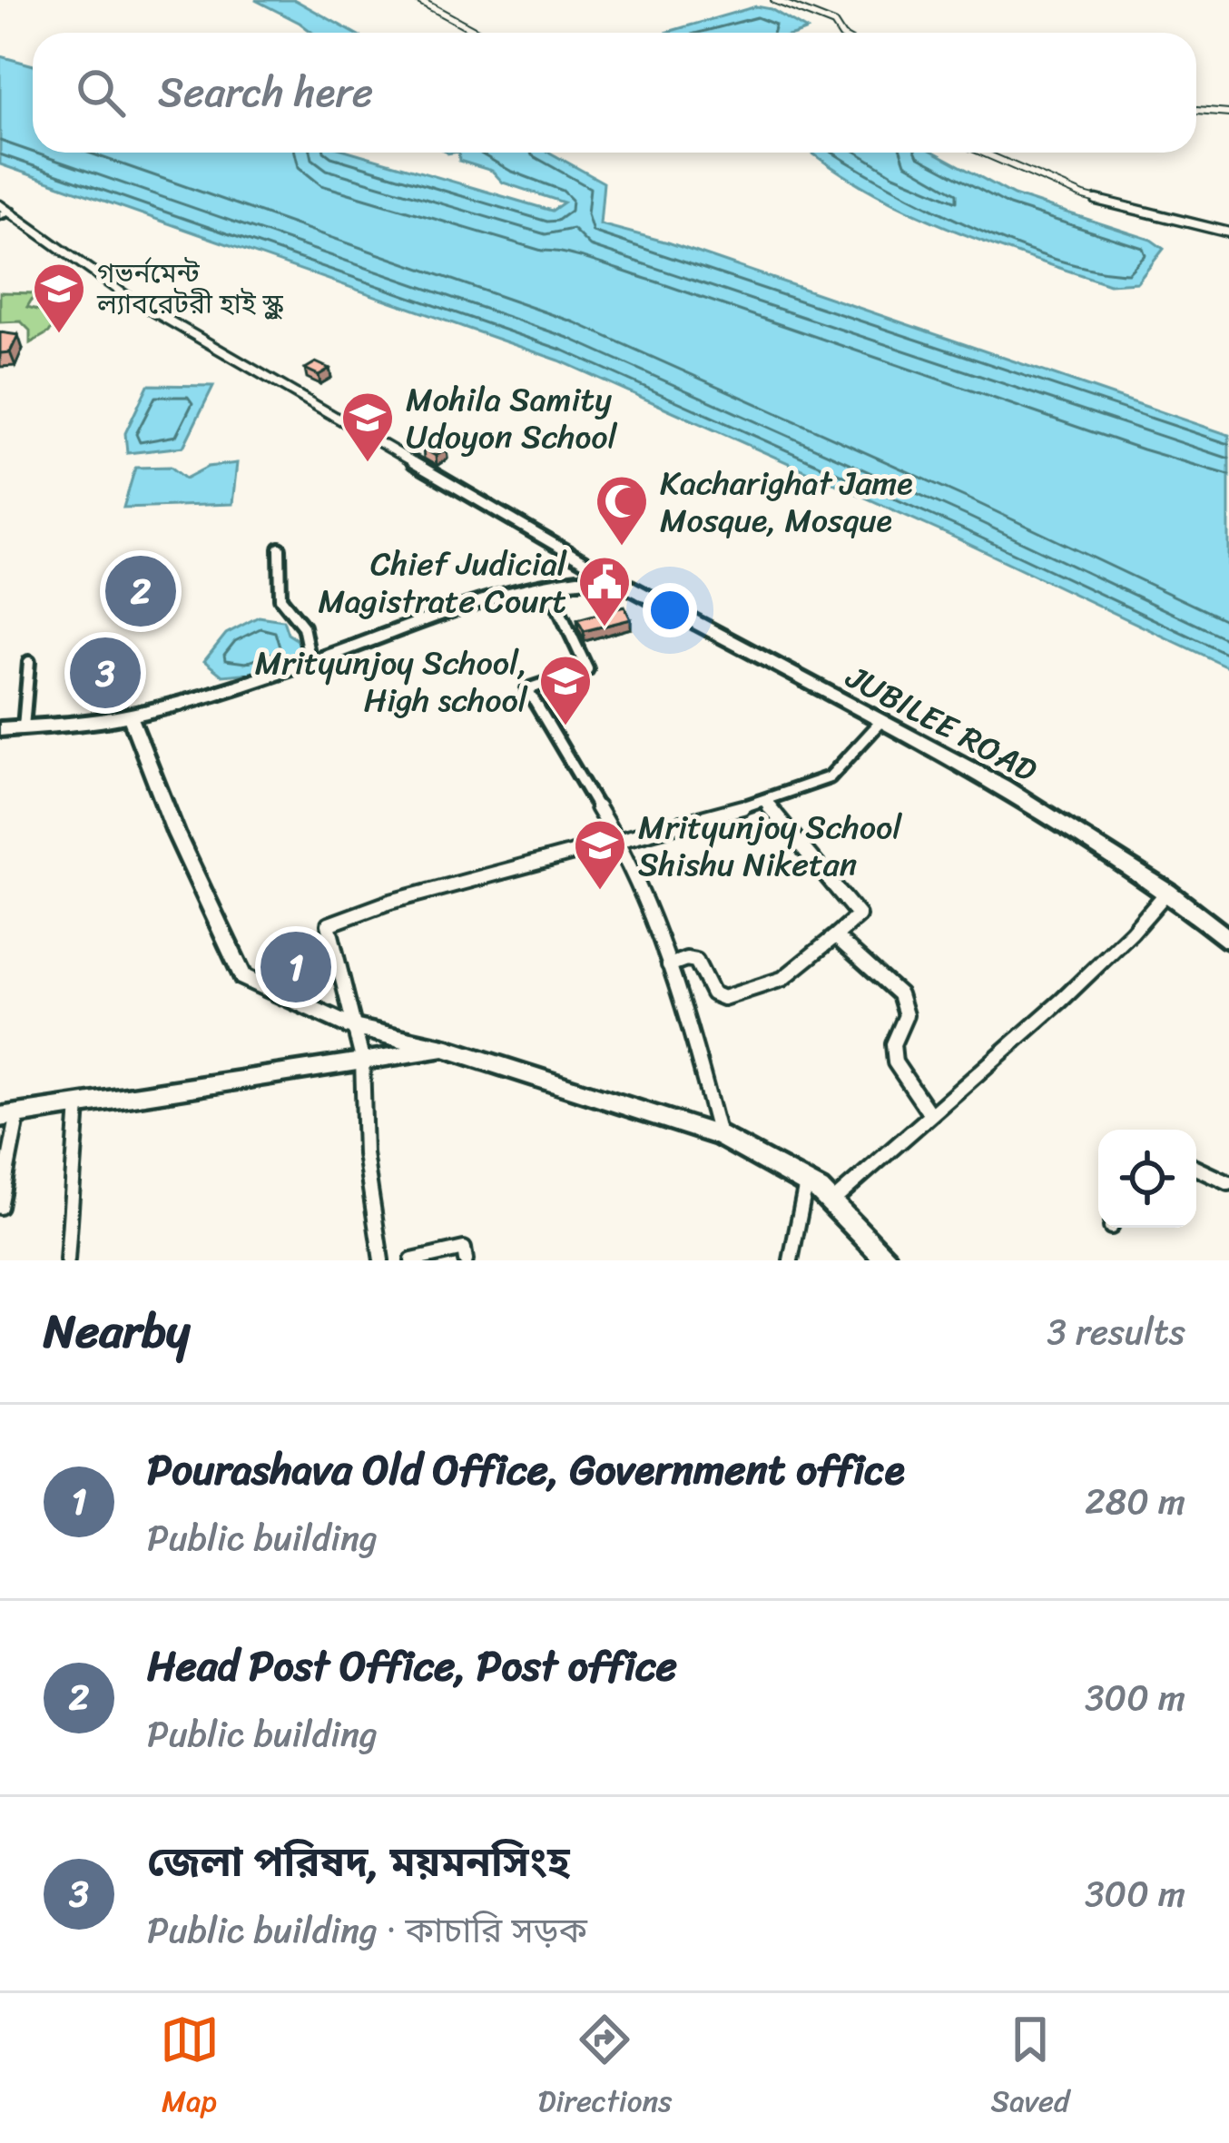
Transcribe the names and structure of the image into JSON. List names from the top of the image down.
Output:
{
  "streets": {
    "main road": ["JUBILEE ROAD"]
  },
  "places": {
    "school or university": [
      "গভর্নমেন্ট ল্যাবরেটরী হাই স্কুল",
      "Mohila Samity Udoyon School",
      "Mrityunjoy School, High school",
      "Mrityunjoy School Shishu Niketan"
    ],
    "mosque": ["Kacharighat Jame Mosque, Mosque"],
    "public building": ["Chief Judicial Magistrate Court"]
  },
  "page": {
    "search": "Search here",
    "pins": ["2", "3", "1"],
    "heading": ["Nearby", "3 results"],
    "list": [
      {
        "mark": "1",
        "name": "Pourashava Old Office, Government office",
        "note": "Public building",
        "value": "280 m"
      },
      {
        "mark": "2",
        "name": "Head Post Office, Post office",
        "note": "Public building",
        "value": "300 m"
      },
      {
        "mark": "3",
        "name": "জেলা পরিষদ, ময়মনসিংহ",
        "note": "Public building · কাচারি সড়ক",
        "value": "300 m"
      }
    ],
    "nav": ["Map", "Directions", "Saved"]
  }
}
